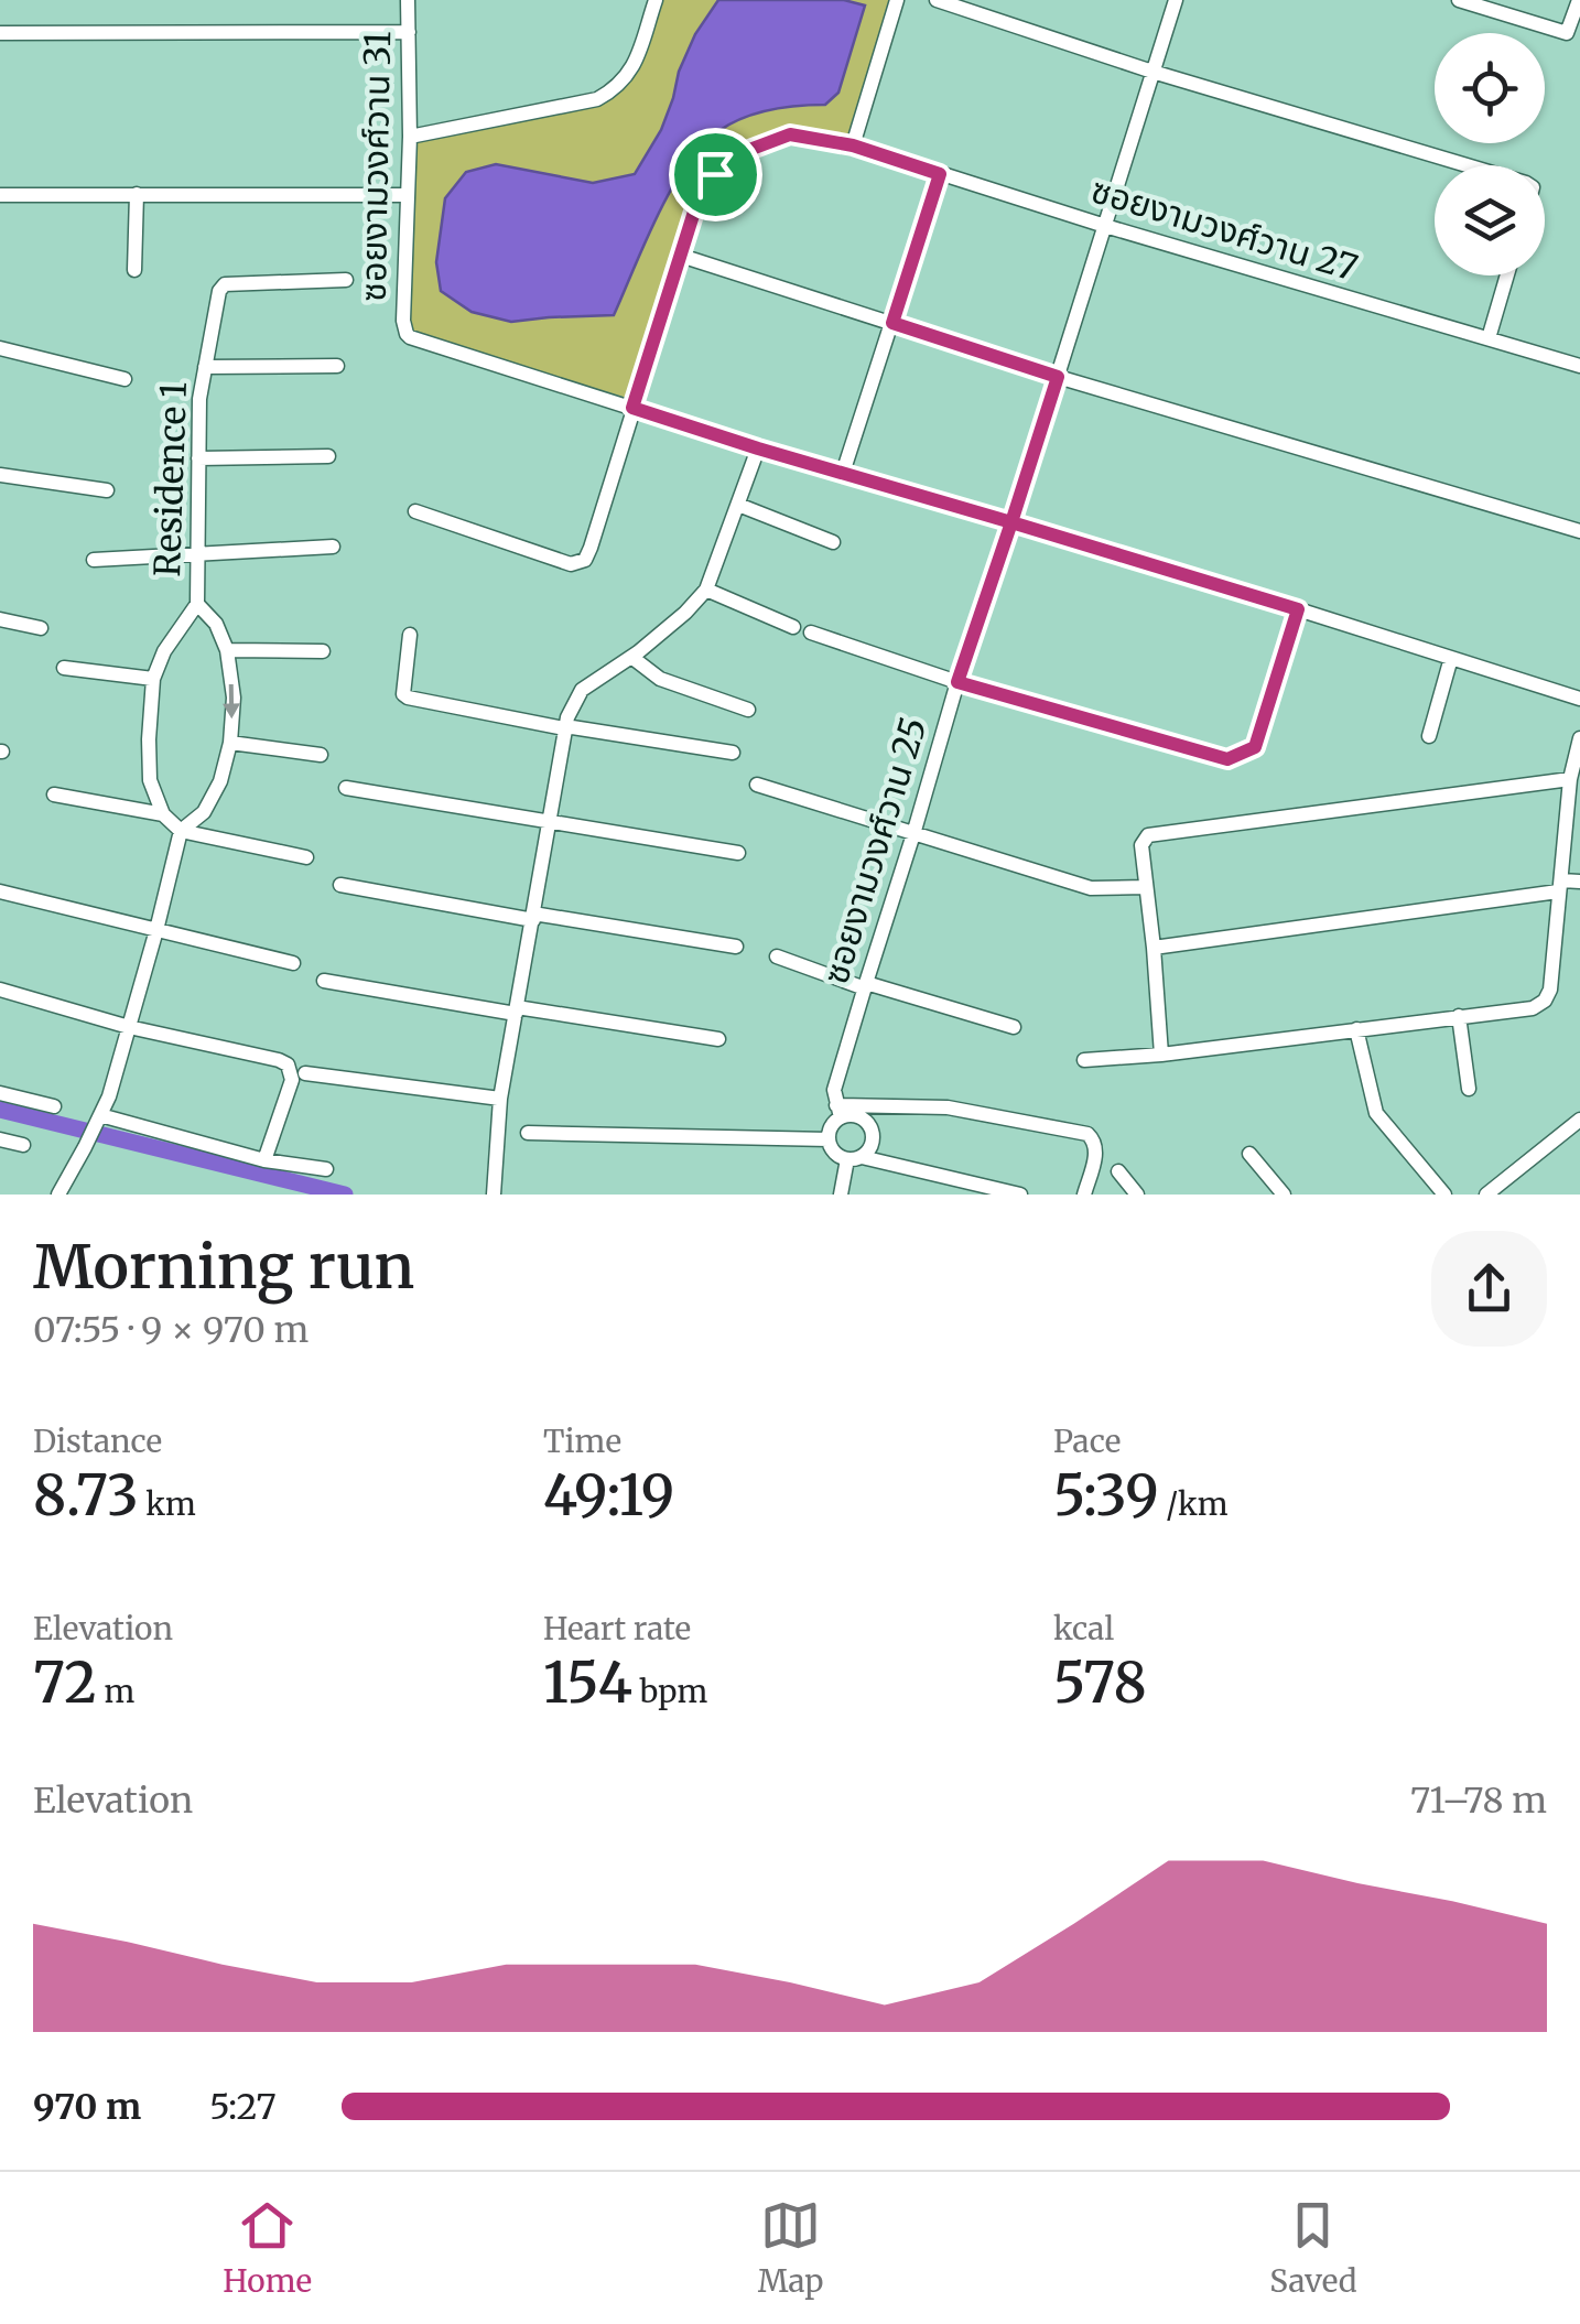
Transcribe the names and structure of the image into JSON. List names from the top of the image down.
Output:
{
  "streets": {
    "street": [
      "ซอยงามวงศ์วาน 31",
      "ซอยงามวงศ์วาน 27",
      "Residence 1",
      "ซอยงามวงศ์วาน 25"
    ]
  },
  "crossings": [
    ["ซอยงามวงศ์วาน 31", "ซอยงามวงศ์วาน 27"],
    ["ซอยงามวงศ์วาน 27", "ซอยงามวงศ์วาน 25"]
  ],
  "page": {
    "heading": ["Morning run", "07:55 · 9 × 970 m"],
    "stats": [
      ["Distance", "8.73 km"],
      ["Time", "49:19"],
      ["Pace", "5:39 /km"],
      ["Elevation", "72 m"],
      ["Heart rate", "154 bpm"],
      ["kcal", "578"]
    ],
    "chart": ["Elevation", "71–78 m"],
    "list": [
      {
        "name": "970 m",
        "note": "5:27"
      }
    ],
    "tabs": ["Home", "Map", "Saved"]
  }
}
